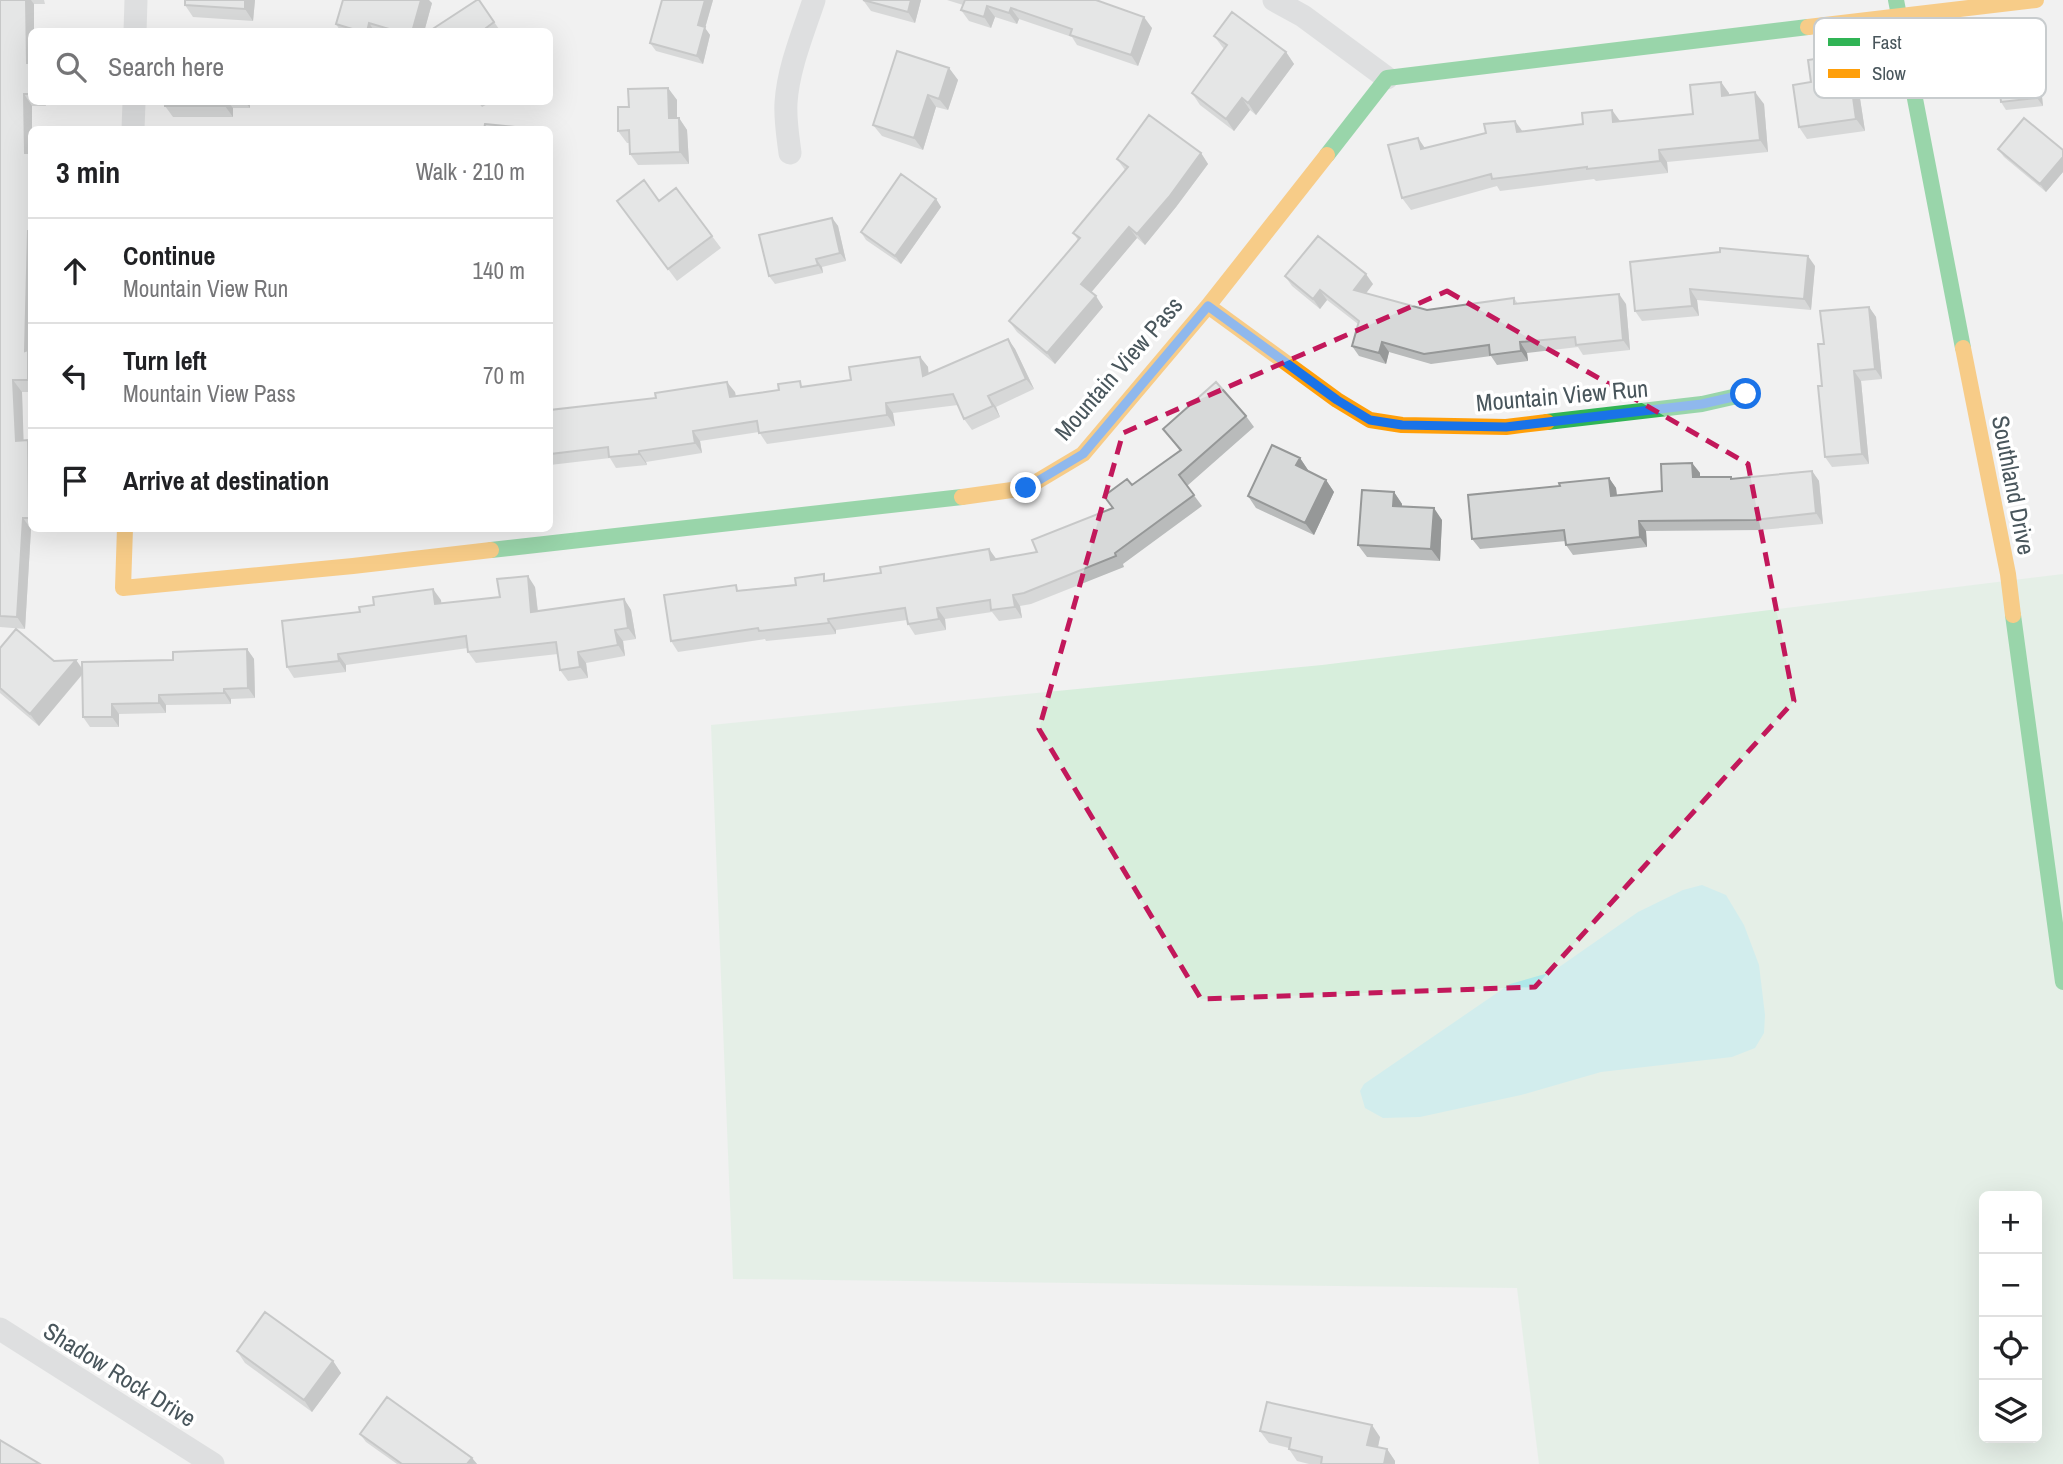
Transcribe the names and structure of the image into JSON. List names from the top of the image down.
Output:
{
  "streets": {
    "street": [
      "Mountain View Pass",
      "Mountain View Run",
      "Southland Drive",
      "Shadow Rock Drive"
    ]
  },
  "crossings": [
    ["Mountain View Pass", "Mountain View Run"]
  ],
  "legend": ["Fast", "Slow"],
  "page": {
    "search": "Search here",
    "heading": ["3 min", "Walk · 210 m"],
    "list": [
      ["Continue", "Mountain View Run", "140 m"],
      ["Turn left", "Mountain View Pass", "70 m"],
      "Arrive at destination"
    ],
    "map_buttons": ["+", "−"]
  }
}
